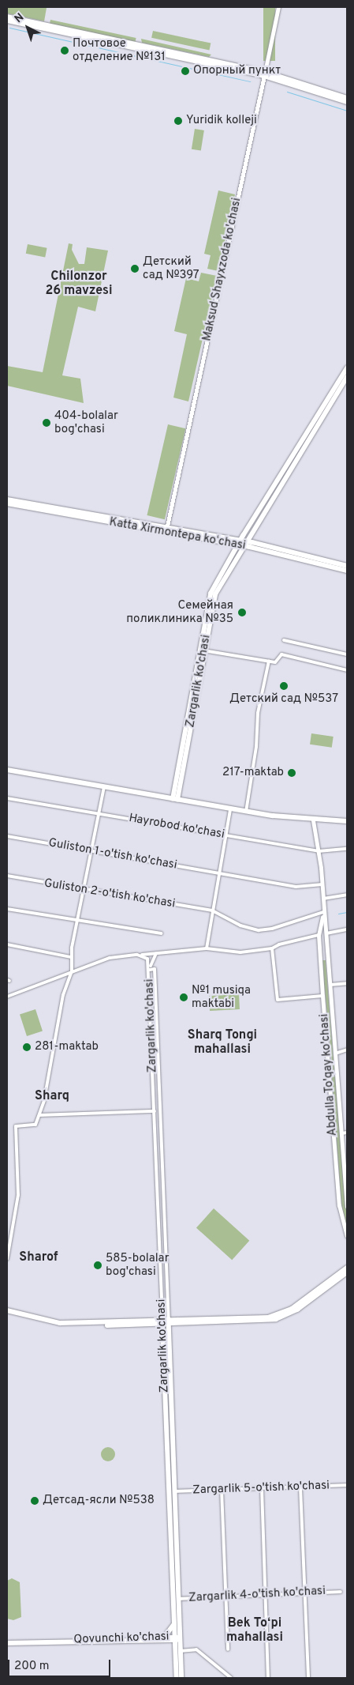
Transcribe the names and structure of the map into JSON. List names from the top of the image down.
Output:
{
  "streets": {
    "main road": [
      "Katta Xirmontepa koʻchasi",
      "Zargarlik ko'chasi",
      "Zargarlik 4-o'tish ko'chasi",
      "Qovunchi ko'chasi"
    ],
    "street": [
      "Maksud Shayxzoda ko'chasi",
      "Hayrobod ko'chasi",
      "Guliston 1-o'tish ko'chasi",
      "Guliston 2-o'tish ko'chasi",
      "Abdulla To'qay ko'chasi",
      "Zargarlik 5-o'tish ko'chasi"
    ]
  },
  "crossings": [
    ["Maksud Shayxzoda ko'chasi", "Katta Xirmontepa koʻchasi"],
    ["Katta Xirmontepa koʻchasi", "Zargarlik ko'chasi"],
    ["Zargarlik ko'chasi", "Zargarlik 5-o'tish ko'chasi"],
    ["Zargarlik ko'chasi", "Zargarlik 4-o'tish ko'chasi"],
    ["Zargarlik ko'chasi", "Qovunchi ko'chasi"],
    ["Hayrobod ko'chasi", "Abdulla To'qay ko'chasi"],
    ["Guliston 1-o'tish ko'chasi", "Abdulla To'qay ko'chasi"],
    ["Guliston 2-o'tish ko'chasi", "Abdulla To'qay ko'chasi"]
  ],
  "districts": [
    "Chilonzor 26 mavzesi",
    "Sharq Tongi mahallasi",
    "Sharq",
    "Sharof",
    "Bek Toʻpi mahallasi"
  ],
  "places": [
    "Почтовое отделение №131",
    "Опорный пункт",
    "Yuridik kolleji",
    "Детский сад №397",
    "404-bolalar bog'chasi",
    "Семейная поликлиника №35",
    "Детский сад №537",
    "217-maktab",
    "№1 musiqa maktabi",
    "281-maktab",
    "585-bolalar bog'chasi",
    "Детсад-ясли №538"
  ],
  "scale_bar": "200 m",
  "north": "top left"
}
